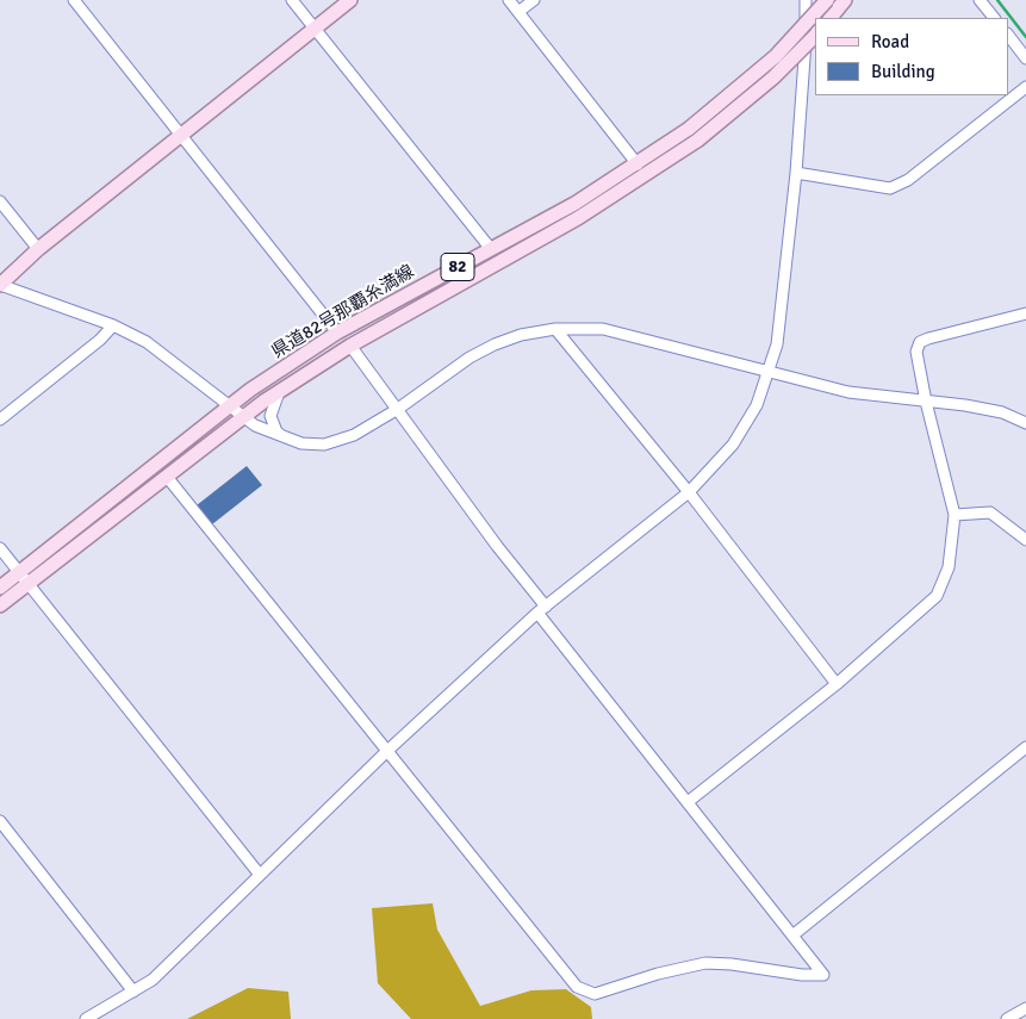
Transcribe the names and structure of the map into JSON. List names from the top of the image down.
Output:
{
  "streets": {
    "main road": ["82", "県道82号那覇糸満線"]
  },
  "legend": ["Road", "Building"]
}
